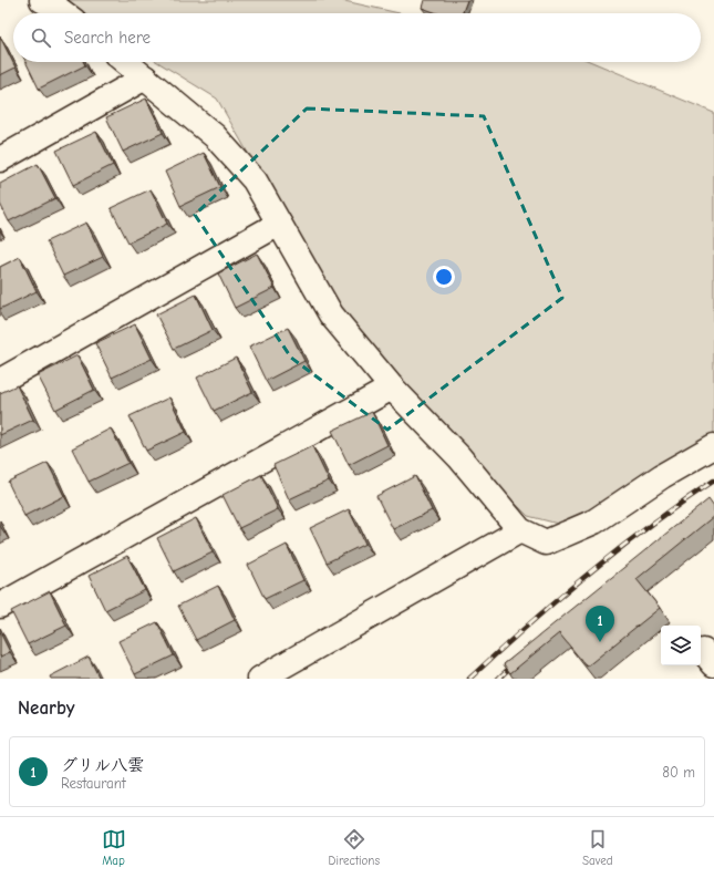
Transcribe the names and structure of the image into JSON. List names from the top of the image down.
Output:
{
  "page": {
    "search": "Search here",
    "pins": "1",
    "heading": "Nearby",
    "list": [
      {
        "mark": "1",
        "name": "グリル八雲",
        "note": "Restaurant",
        "value": "80 m"
      }
    ],
    "nav": ["Map", "Directions", "Saved"]
  }
}
